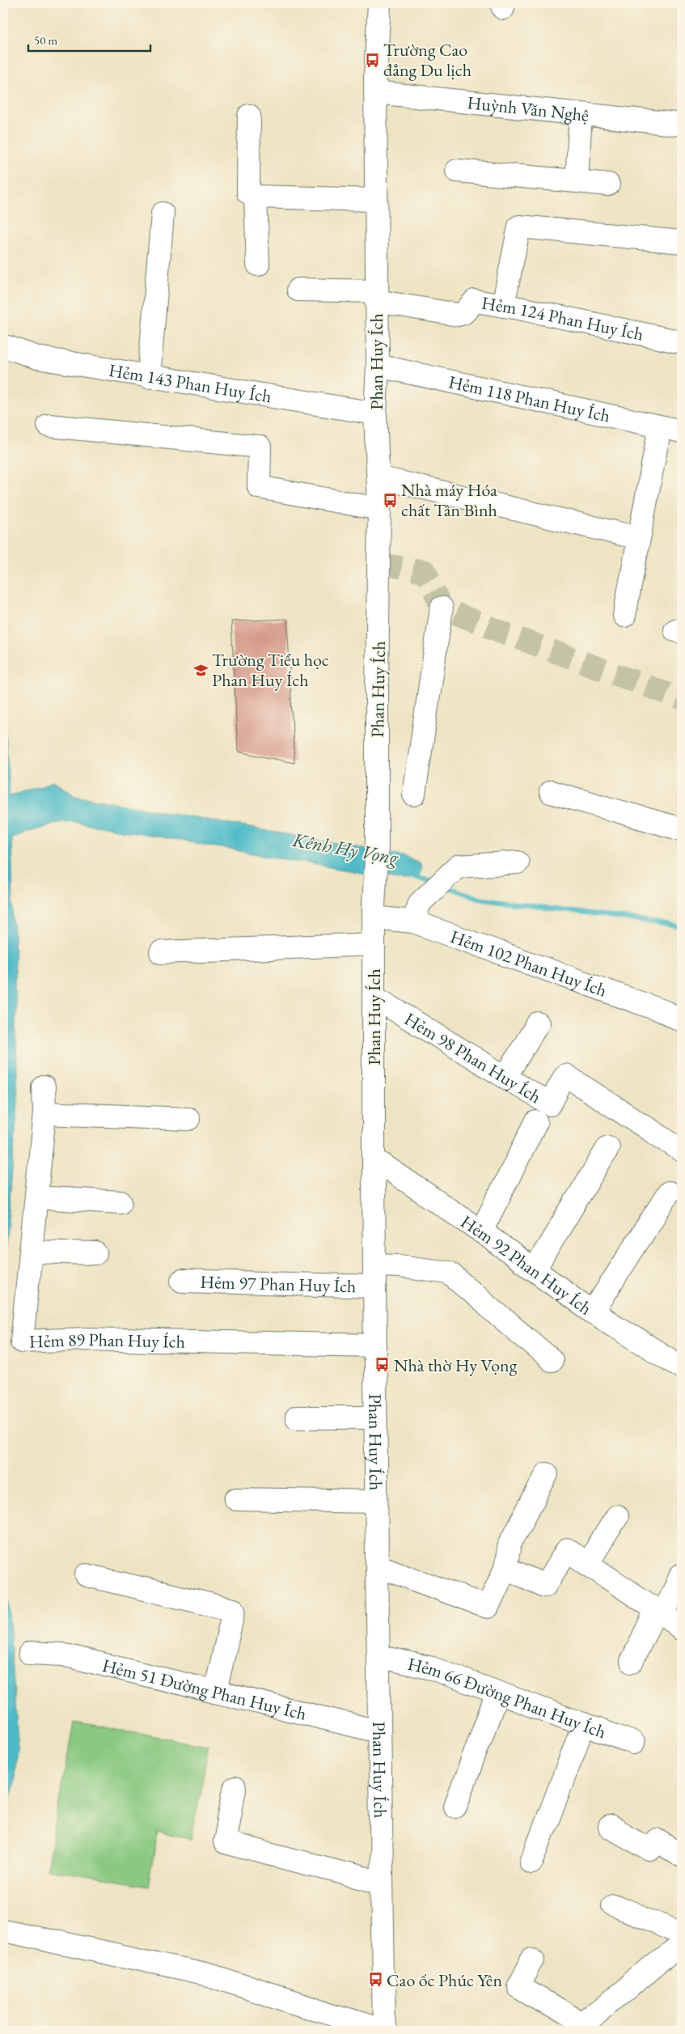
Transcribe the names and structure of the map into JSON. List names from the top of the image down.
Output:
{
  "streets": {
    "main road": [
      "Huỳnh Văn Nghệ",
      "Hẻm 124 Phan Huy Ích",
      "Phan Huy Ích",
      "Hẻm 143 Phan Huy Ích",
      "Hẻm 118 Phan Huy Ích",
      "Hẻm 102 Phan Huy Ích",
      "Hẻm 98 Phan Huy Ích",
      "Hẻm 92 Phan Huy Ích",
      "Hẻm 97 Phan Huy Ích",
      "Hẻm 89 Phan Huy Ích",
      "Hẻm 51 Đường Phan Huy Ích",
      "Hẻm 66 Đường Phan Huy Ích"
    ]
  },
  "crossings": [
    ["Huỳnh Văn Nghệ", "Phan Huy Ích"],
    ["Hẻm 124 Phan Huy Ích", "Phan Huy Ích"],
    ["Phan Huy Ích", "Hẻm 143 Phan Huy Ích"],
    ["Phan Huy Ích", "Hẻm 118 Phan Huy Ích"],
    ["Phan Huy Ích", "Hẻm 102 Phan Huy Ích"],
    ["Phan Huy Ích", "Hẻm 98 Phan Huy Ích"],
    ["Phan Huy Ích", "Hẻm 92 Phan Huy Ích"],
    ["Phan Huy Ích", "Hẻm 97 Phan Huy Ích"],
    ["Phan Huy Ích", "Hẻm 89 Phan Huy Ích"],
    ["Phan Huy Ích", "Hẻm 51 Đường Phan Huy Ích"],
    ["Phan Huy Ích", "Hẻm 66 Đường Phan Huy Ích"]
  ],
  "water": ["Kênh Hy Vọng"],
  "places": {
    "bus stop": [
      "Trường Cao đẳng Du lịch",
      "Nhà máy Hóa chất Tân Bình",
      "Nhà thờ Hy Vọng",
      "Cao ốc Phúc Yên"
    ],
    "school or university": ["Trường Tiểu học Phan Huy Ích"]
  },
  "scale_bar": "50 m"
}
